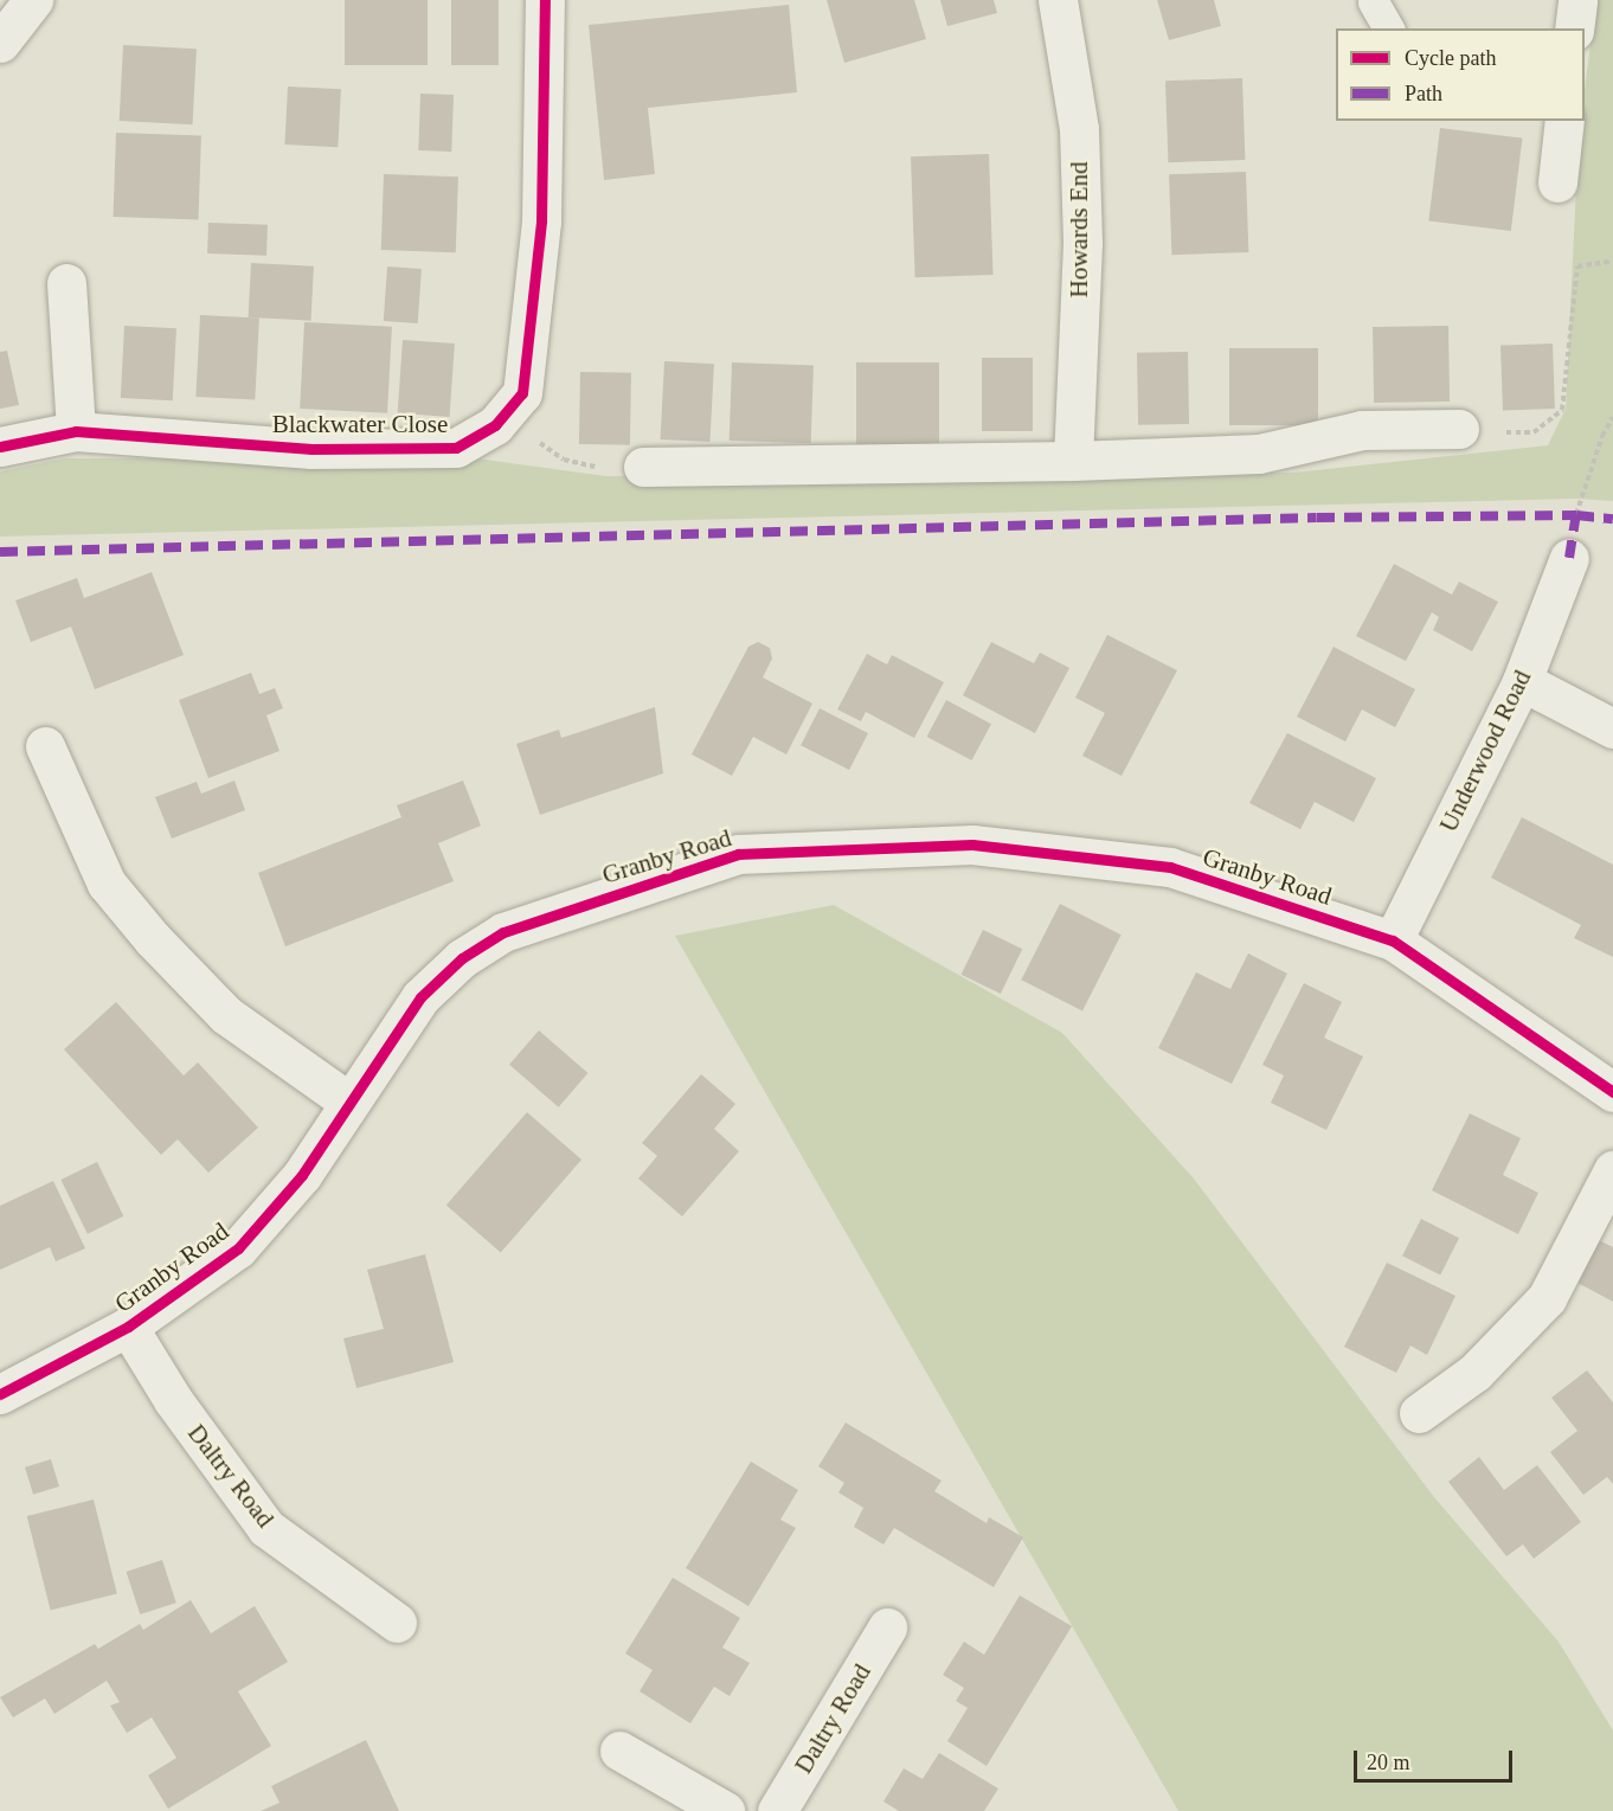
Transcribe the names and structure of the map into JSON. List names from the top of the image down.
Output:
{
  "streets": {
    "street": [
      "Howards End",
      "Blackwater Close",
      "Underwood Road",
      "Granby Road",
      "Daltry Road"
    ]
  },
  "crossings": [
    ["Underwood Road", "Granby Road"],
    ["Granby Road", "Daltry Road"]
  ],
  "legend": ["Cycle path", "Path"],
  "scale_bar": "20 m"
}
